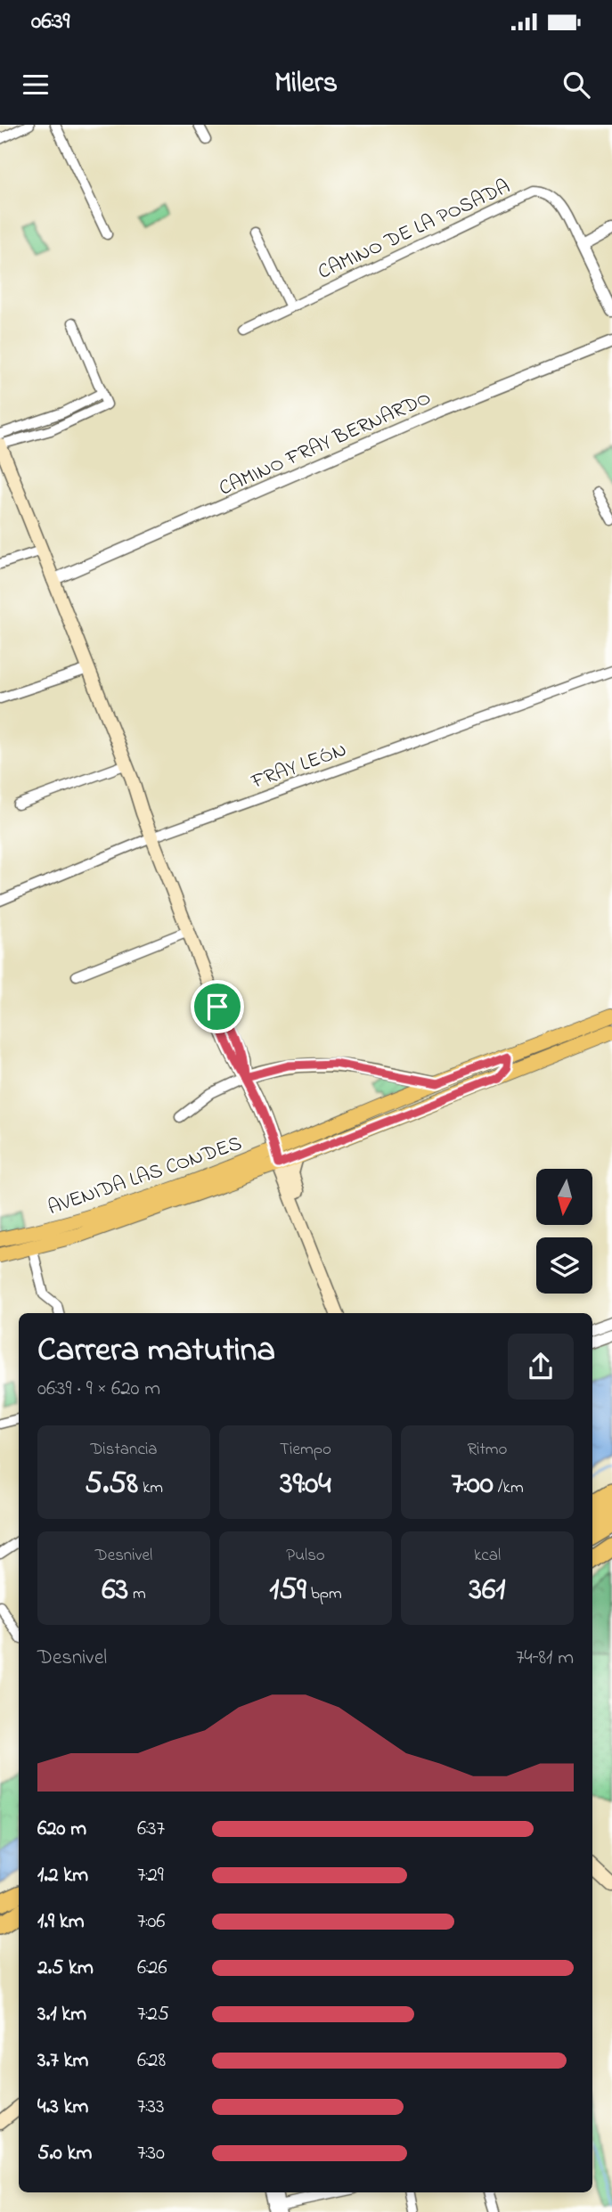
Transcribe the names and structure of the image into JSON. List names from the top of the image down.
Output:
{
  "streets": {
    "main road": ["AVENIDA LAS CONDES"],
    "street": ["CAMINO DE LA POSADA", "CAMINO FRAY BERNARDO", "FRAY LEÓN"]
  },
  "north": "bottom",
  "page": {
    "status": "06:39",
    "header": "Milers",
    "heading": ["Carrera matutina", "06:39 · 9 × 620 m"],
    "stats": [
      ["Distancia", "5.58 km"],
      ["Tiempo", "39:04"],
      ["Ritmo", "7:00 /km"],
      ["Desnivel", "63 m"],
      ["Pulso", "159 bpm"],
      ["kcal", "361"]
    ],
    "chart": ["Desnivel", "74–81 m"],
    "list": [
      {
        "name": "620 m",
        "note": "6:37"
      },
      {
        "name": "1.2 km",
        "note": "7:29"
      },
      {
        "name": "1.9 km",
        "note": "7:06"
      },
      {
        "name": "2.5 km",
        "note": "6:26"
      },
      {
        "name": "3.1 km",
        "note": "7:25"
      },
      {
        "name": "3.7 km",
        "note": "6:28"
      },
      {
        "name": "4.3 km",
        "note": "7:33"
      },
      {
        "name": "5.0 km",
        "note": "7:30"
      }
    ]
  }
}
